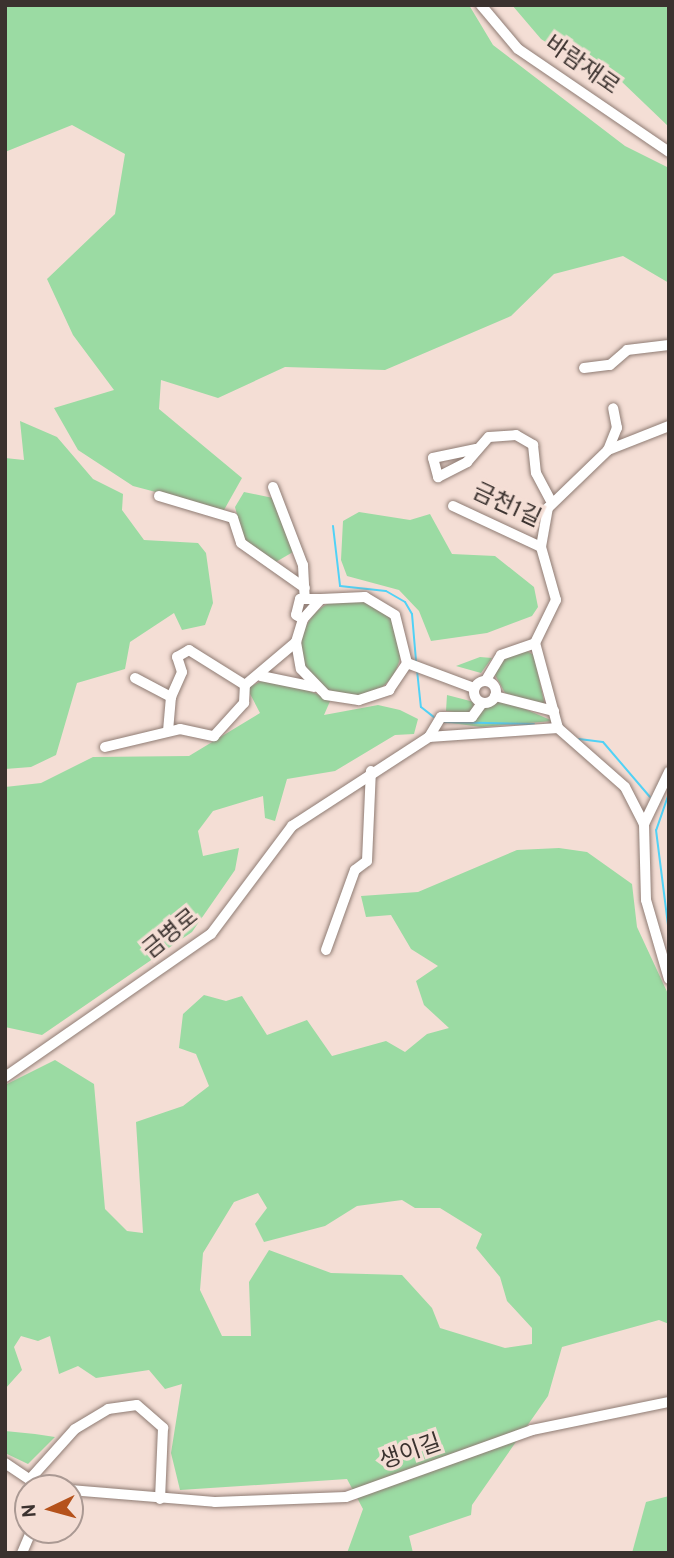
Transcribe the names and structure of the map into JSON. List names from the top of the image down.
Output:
{
  "streets": {
    "street": [
      "바람재로",
      "금천1길",
      "금병로",
      "생이길"
    ]
  },
  "north": "left"
}
